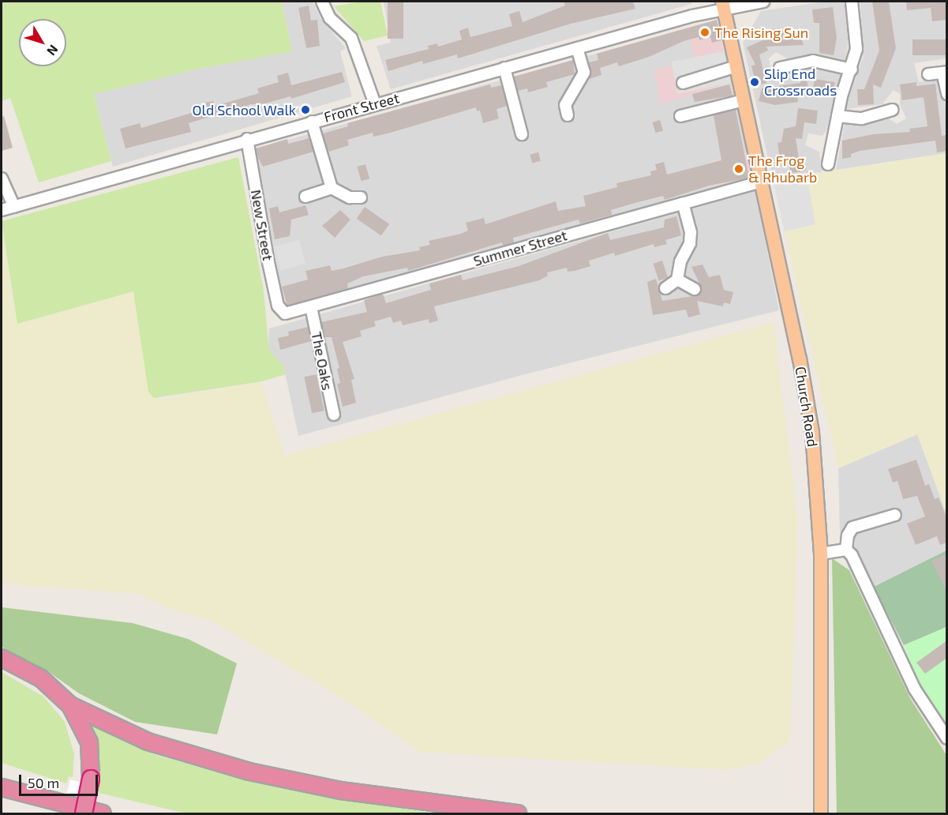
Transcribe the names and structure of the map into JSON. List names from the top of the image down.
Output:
{
  "streets": {
    "main road": ["Church Road"],
    "street": [
      "Front Street",
      "New Street",
      "Summer Street",
      "The Oaks"
    ]
  },
  "crossings": [
    ["Front Street", "New Street"],
    ["Front Street", "Church Road"],
    ["New Street", "Summer Street"],
    ["Summer Street", "The Oaks"],
    ["Summer Street", "Church Road"]
  ],
  "places": [
    "The Rising Sun",
    "Slip End Crossroads",
    "Old School Walk",
    "The Frog & Rhubarb"
  ],
  "scale_bar": "50 m",
  "north": "bottom right"
}
